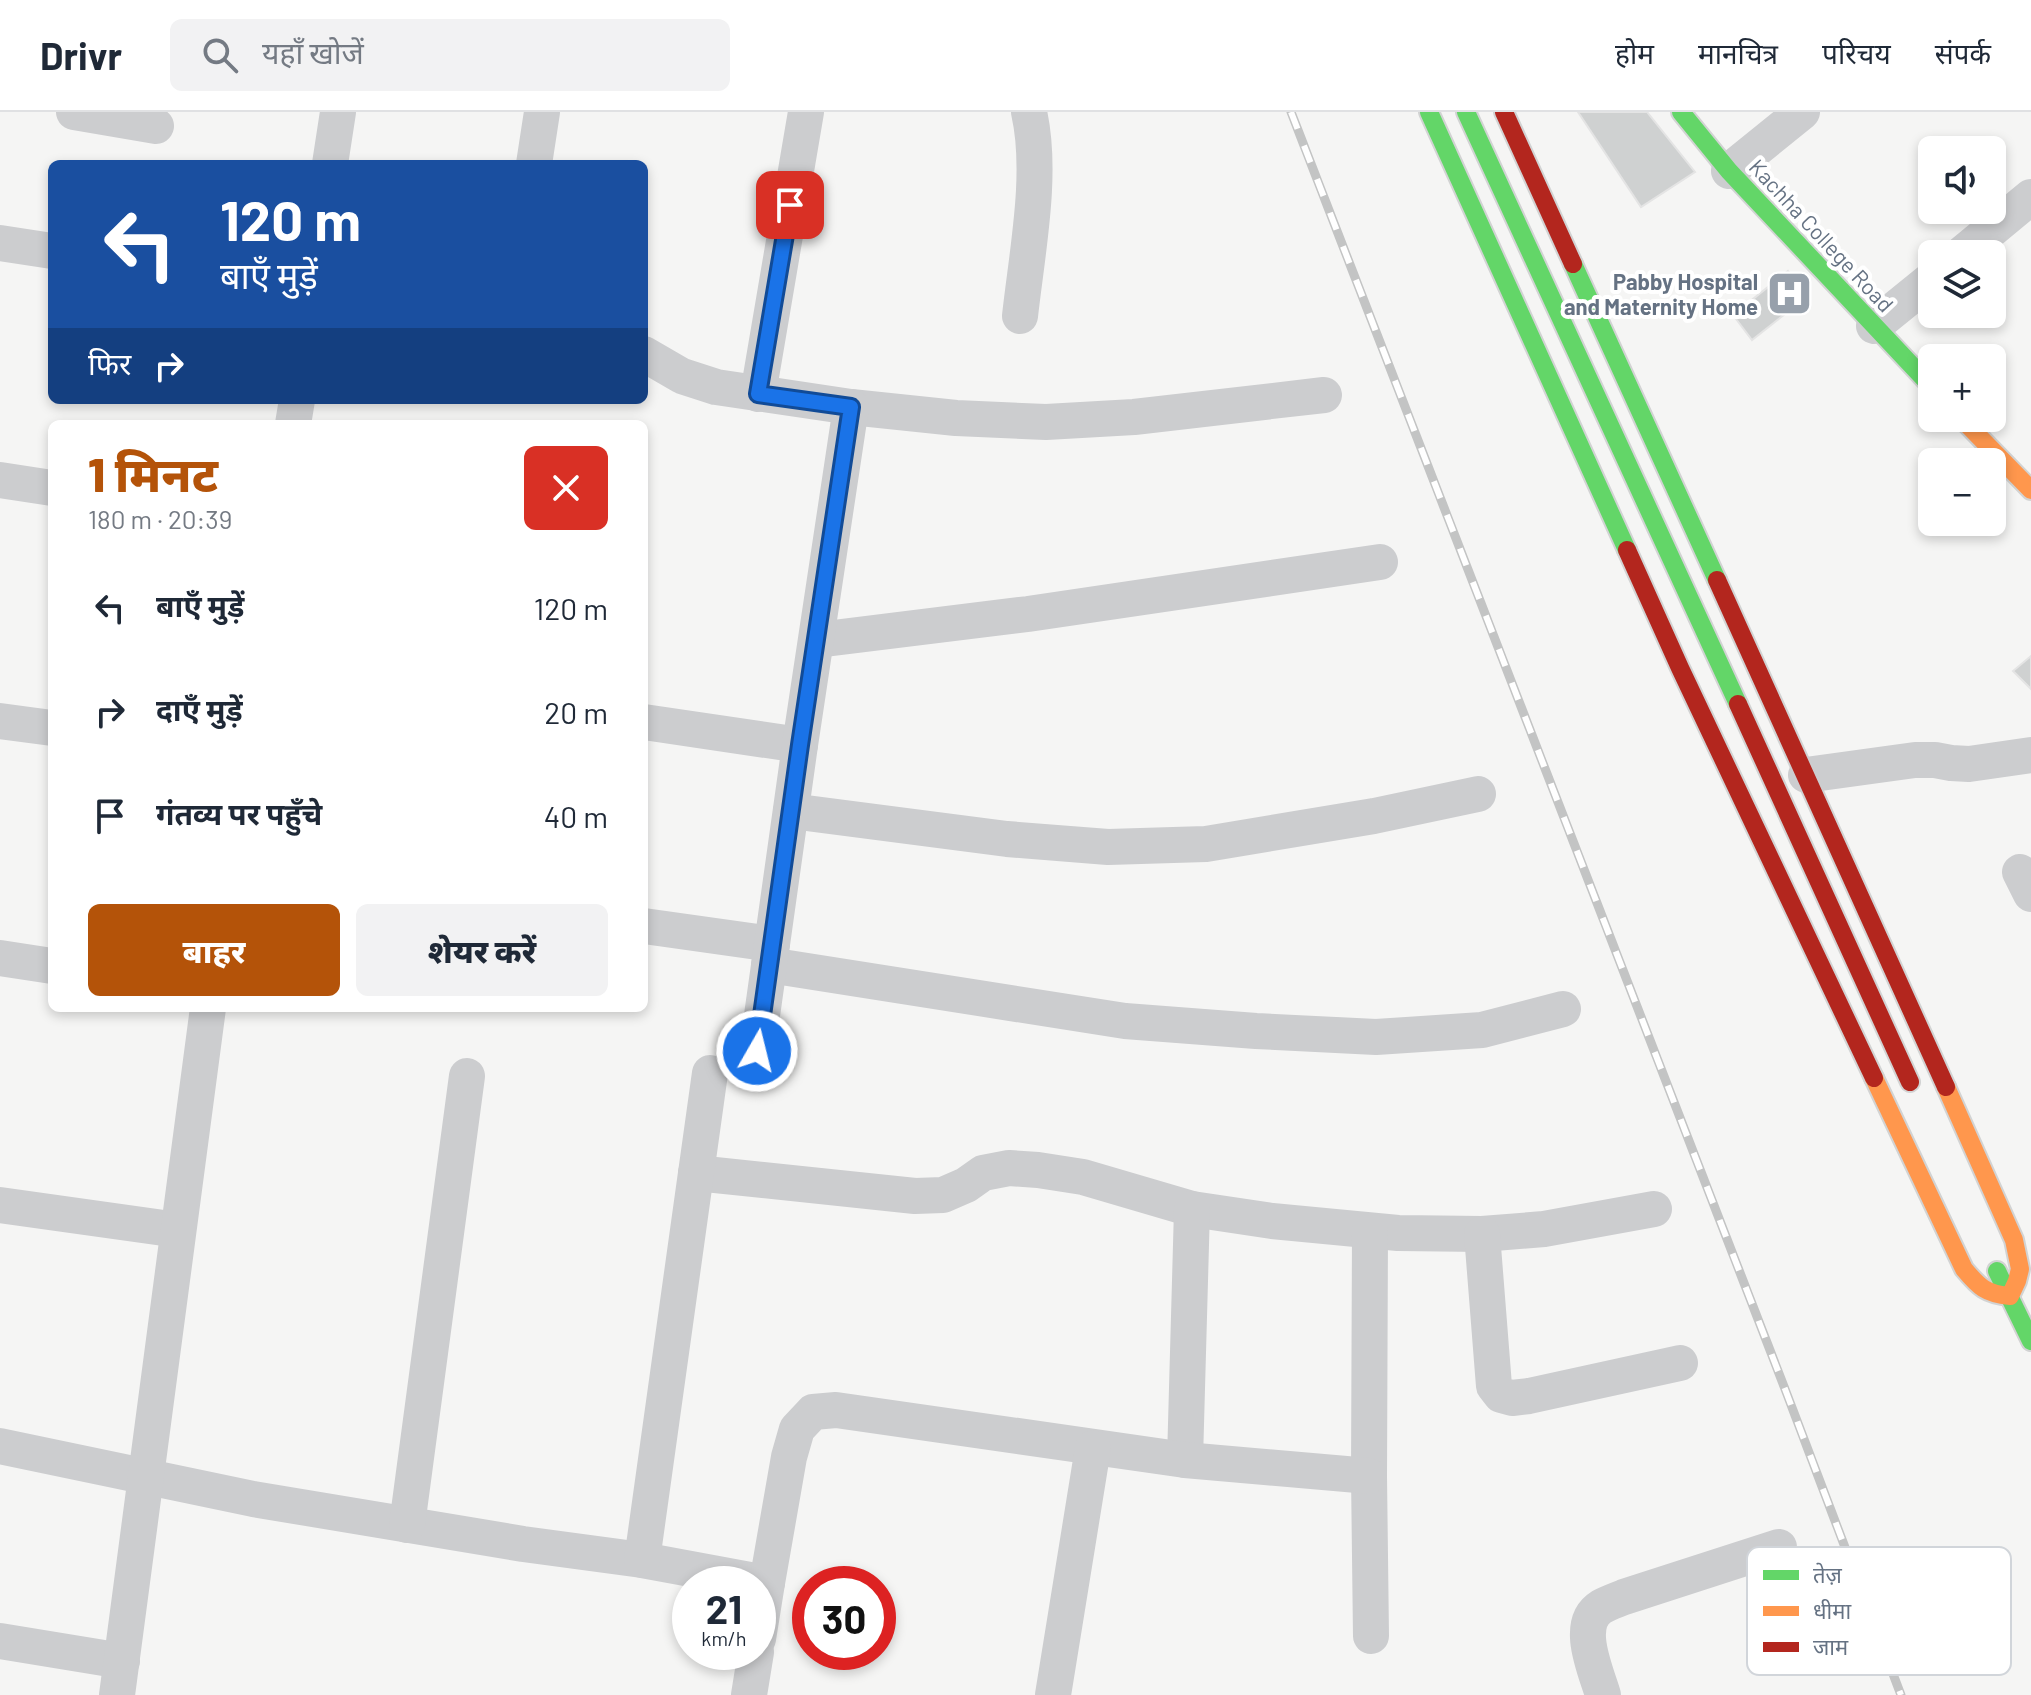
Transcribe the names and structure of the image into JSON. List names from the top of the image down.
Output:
{
  "streets": {
    "street": ["Kachha College Road"]
  },
  "places": {
    "hospital": ["Pabby Hospital and Maternity Home"]
  },
  "legend": ["तेज़", "धीमा", "जाम"],
  "page": {
    "header": "Drivr",
    "search": "यहाँ खोजें",
    "nav": [
      "होम",
      "मानचित्र",
      "परिचय",
      "संपर्क"
    ],
    "map_buttons": ["+", "−"],
    "turn": ["120 m", "बाएँ मुड़ें"],
    "then": "फिर",
    "heading": ["1 मिनट", "180 m · 20:39"],
    "list": [
      {
        "name": "बाएँ मुड़ें",
        "value": "120 m"
      },
      {
        "name": "दाएँ मुड़ें",
        "value": "20 m"
      },
      {
        "name": "गंतव्य पर पहुँचे",
        "value": "40 m"
      }
    ],
    "buttons": ["बाहर", "शेयर करें"],
    "speed": "21 km/h",
    "limit": "30"
  }
}
